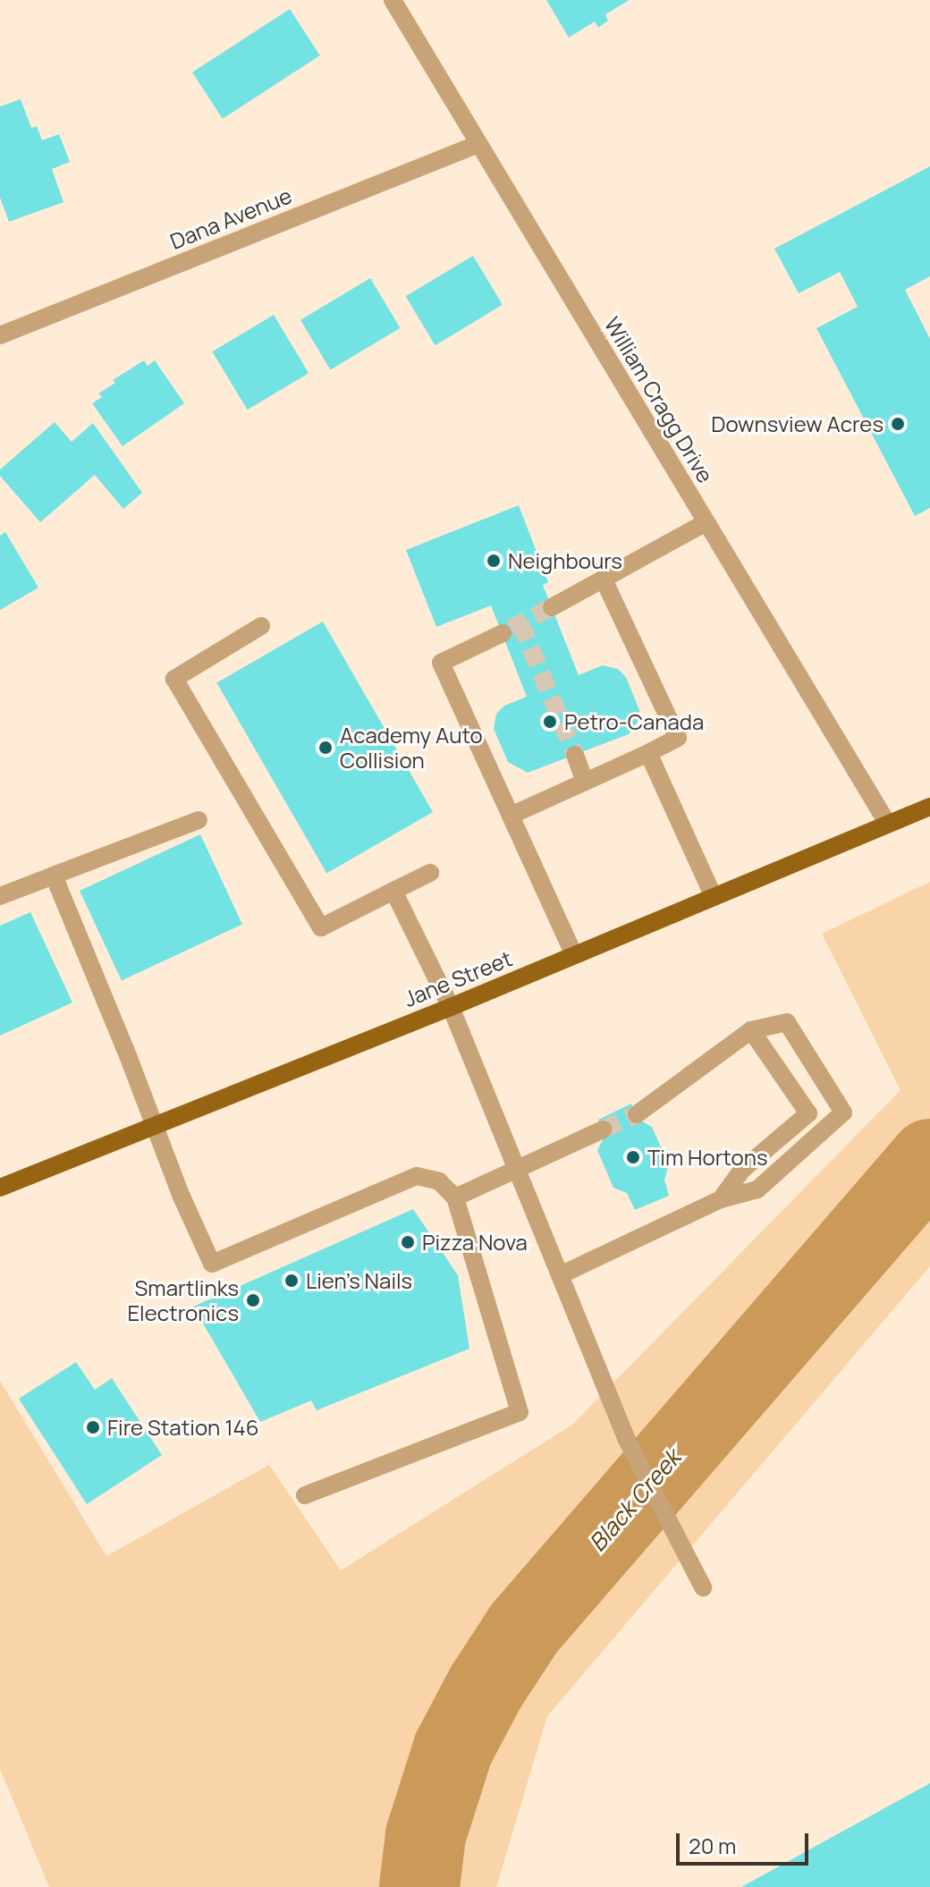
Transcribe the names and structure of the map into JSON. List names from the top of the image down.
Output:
{
  "streets": {
    "main road": ["Jane Street"],
    "street": ["Dana Avenue", "William Cragg Drive"]
  },
  "crossings": [
    ["Dana Avenue", "William Cragg Drive"],
    ["William Cragg Drive", "Jane Street"]
  ],
  "water": ["Black Creek"],
  "places": [
    "Downsview Acres",
    "Neighbours",
    "Petro-Canada",
    "Academy Auto Collision",
    "Tim Hortons",
    "Pizza Nova",
    "Lien's Nails",
    "Smartlinks Electronics",
    "Fire Station 146"
  ],
  "scale_bar": "20 m"
}
